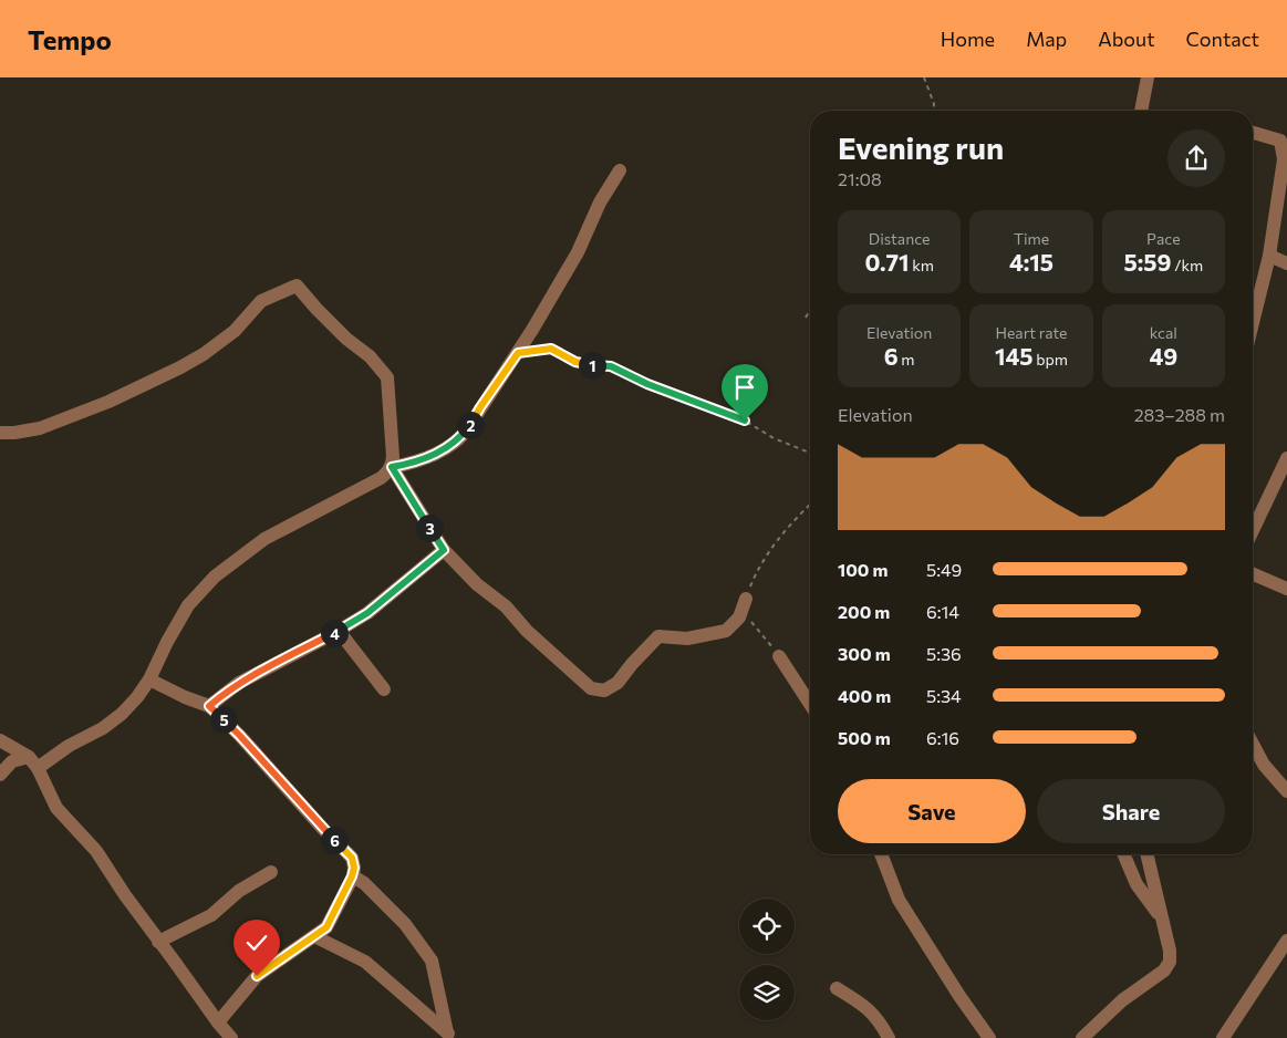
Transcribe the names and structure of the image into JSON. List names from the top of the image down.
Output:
{
  "page": {
    "header": "Tempo",
    "nav": [
      "Home",
      "Map",
      "About",
      "Contact"
    ],
    "heading": ["Evening run", "21:08"],
    "stats": [
      ["Distance", "0.71 km"],
      ["Time", "4:15"],
      ["Pace", "5:59 /km"],
      ["Elevation", "6 m"],
      ["Heart rate", "145 bpm"],
      ["kcal", "49"]
    ],
    "pins": [
      "1",
      "2",
      "3",
      "4",
      "5",
      "6"
    ],
    "chart": ["Elevation", "283–288 m"],
    "list": [
      {
        "name": "100 m",
        "note": "5:49"
      },
      {
        "name": "200 m",
        "note": "6:14"
      },
      {
        "name": "300 m",
        "note": "5:36"
      },
      {
        "name": "400 m",
        "note": "5:34"
      },
      {
        "name": "500 m",
        "note": "6:16"
      }
    ],
    "buttons": ["Save", "Share"]
  }
}
